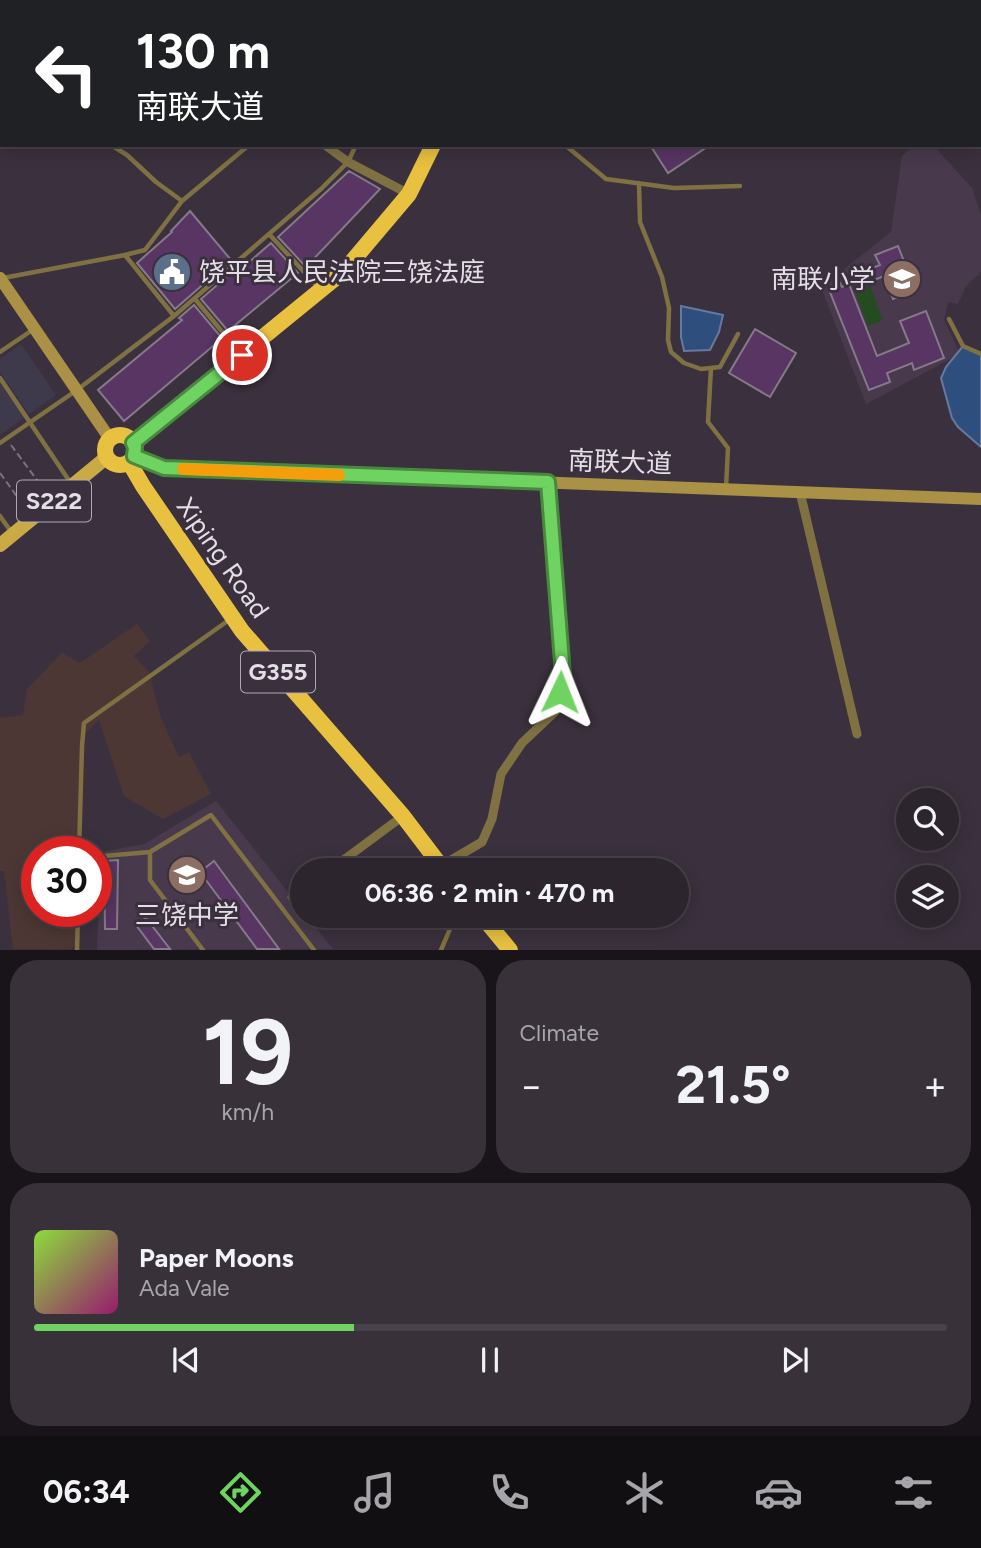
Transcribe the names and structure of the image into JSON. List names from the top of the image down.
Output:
{
  "streets": {
    "highway": ["Xiping Road", "G355"],
    "main road": ["S222"],
    "street": ["南联大道"]
  },
  "crossings": [
    ["南联大道", "S222"],
    ["南联大道", "Xiping Road"],
    ["S222", "Xiping Road"]
  ],
  "places": {
    "public building": ["饶平县人民法院三饶法庭"],
    "school or university": ["南联小学", "三饶中学"]
  },
  "page": {
    "turn": ["130 m", "南联大道"],
    "limit": "30",
    "trip": "06:36 · 2 min · 470 m",
    "tile": [
      ["19", "km/h"],
      "Climate"
    ],
    "heat": ["−", "21.5°", "+"],
    "song": ["Paper Moons", "Ada Vale"],
    "tabs": "06:34"
  }
}
